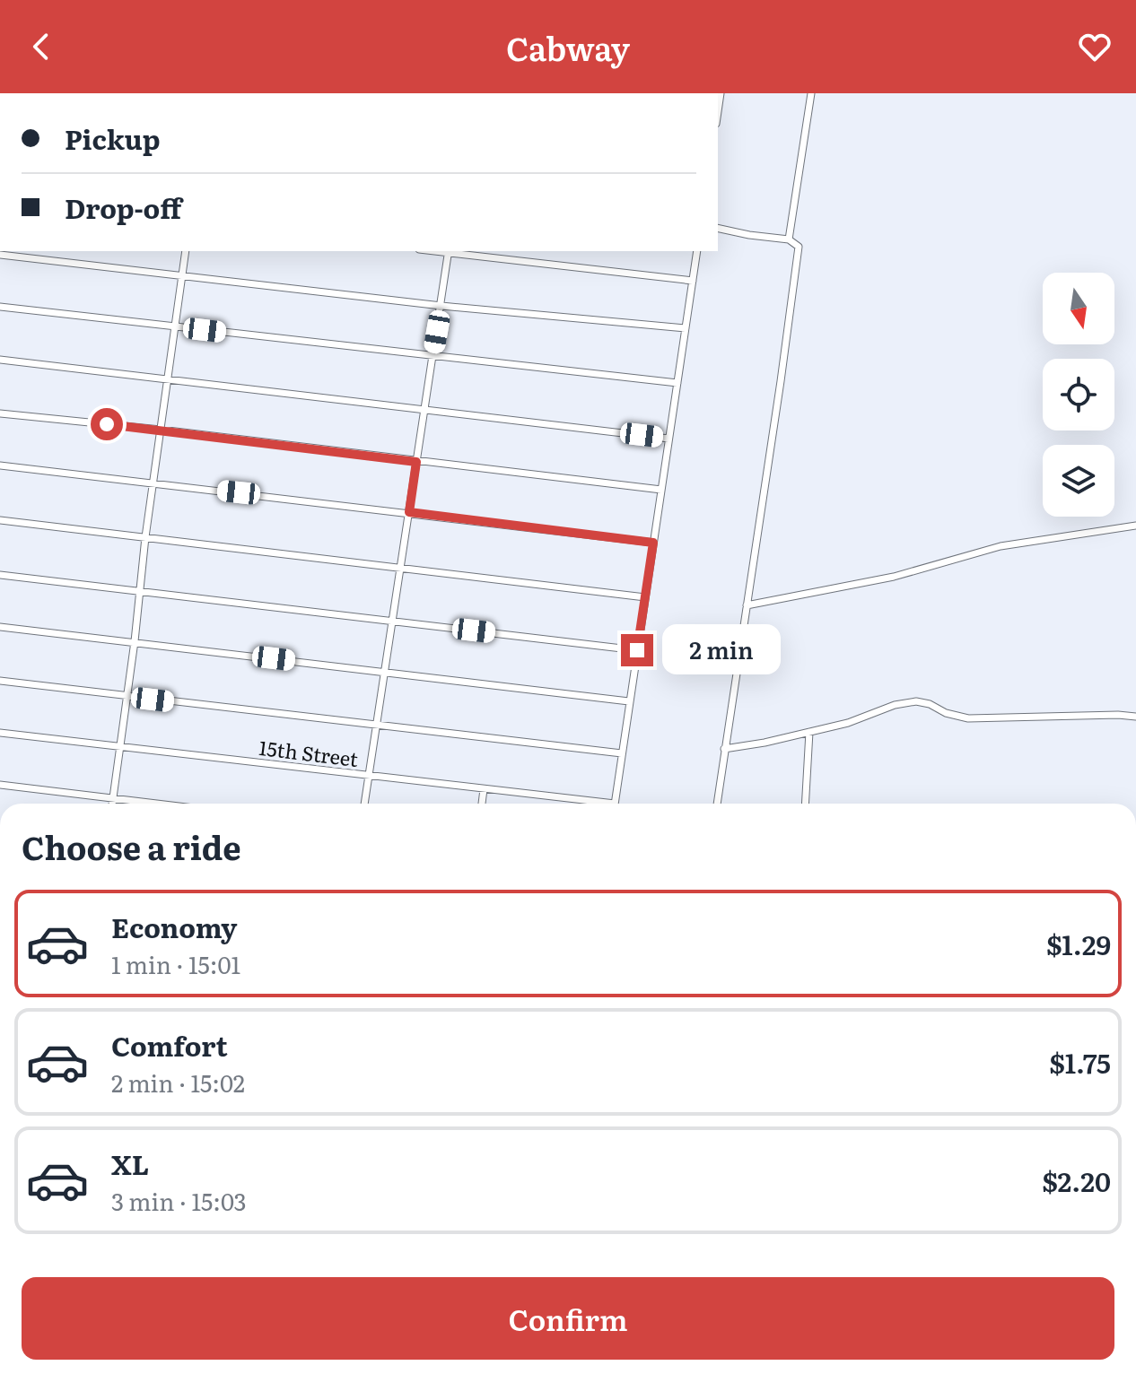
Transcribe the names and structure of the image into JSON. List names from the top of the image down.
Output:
{
  "streets": {
    "street": ["15th Street"]
  },
  "north": "bottom",
  "page": {
    "header": "Cabway",
    "banner": ["Pickup", "Drop-off"],
    "bubble": "2 min",
    "heading": "Choose a ride",
    "list": [
      {
        "name": "Economy",
        "note": "1 min · 15:01",
        "value": "$1.29"
      },
      {
        "name": "Comfort",
        "note": "2 min · 15:02",
        "value": "$1.75"
      },
      {
        "name": "XL",
        "note": "3 min · 15:03",
        "value": "$2.20"
      }
    ],
    "buttons": "Confirm"
  }
}
